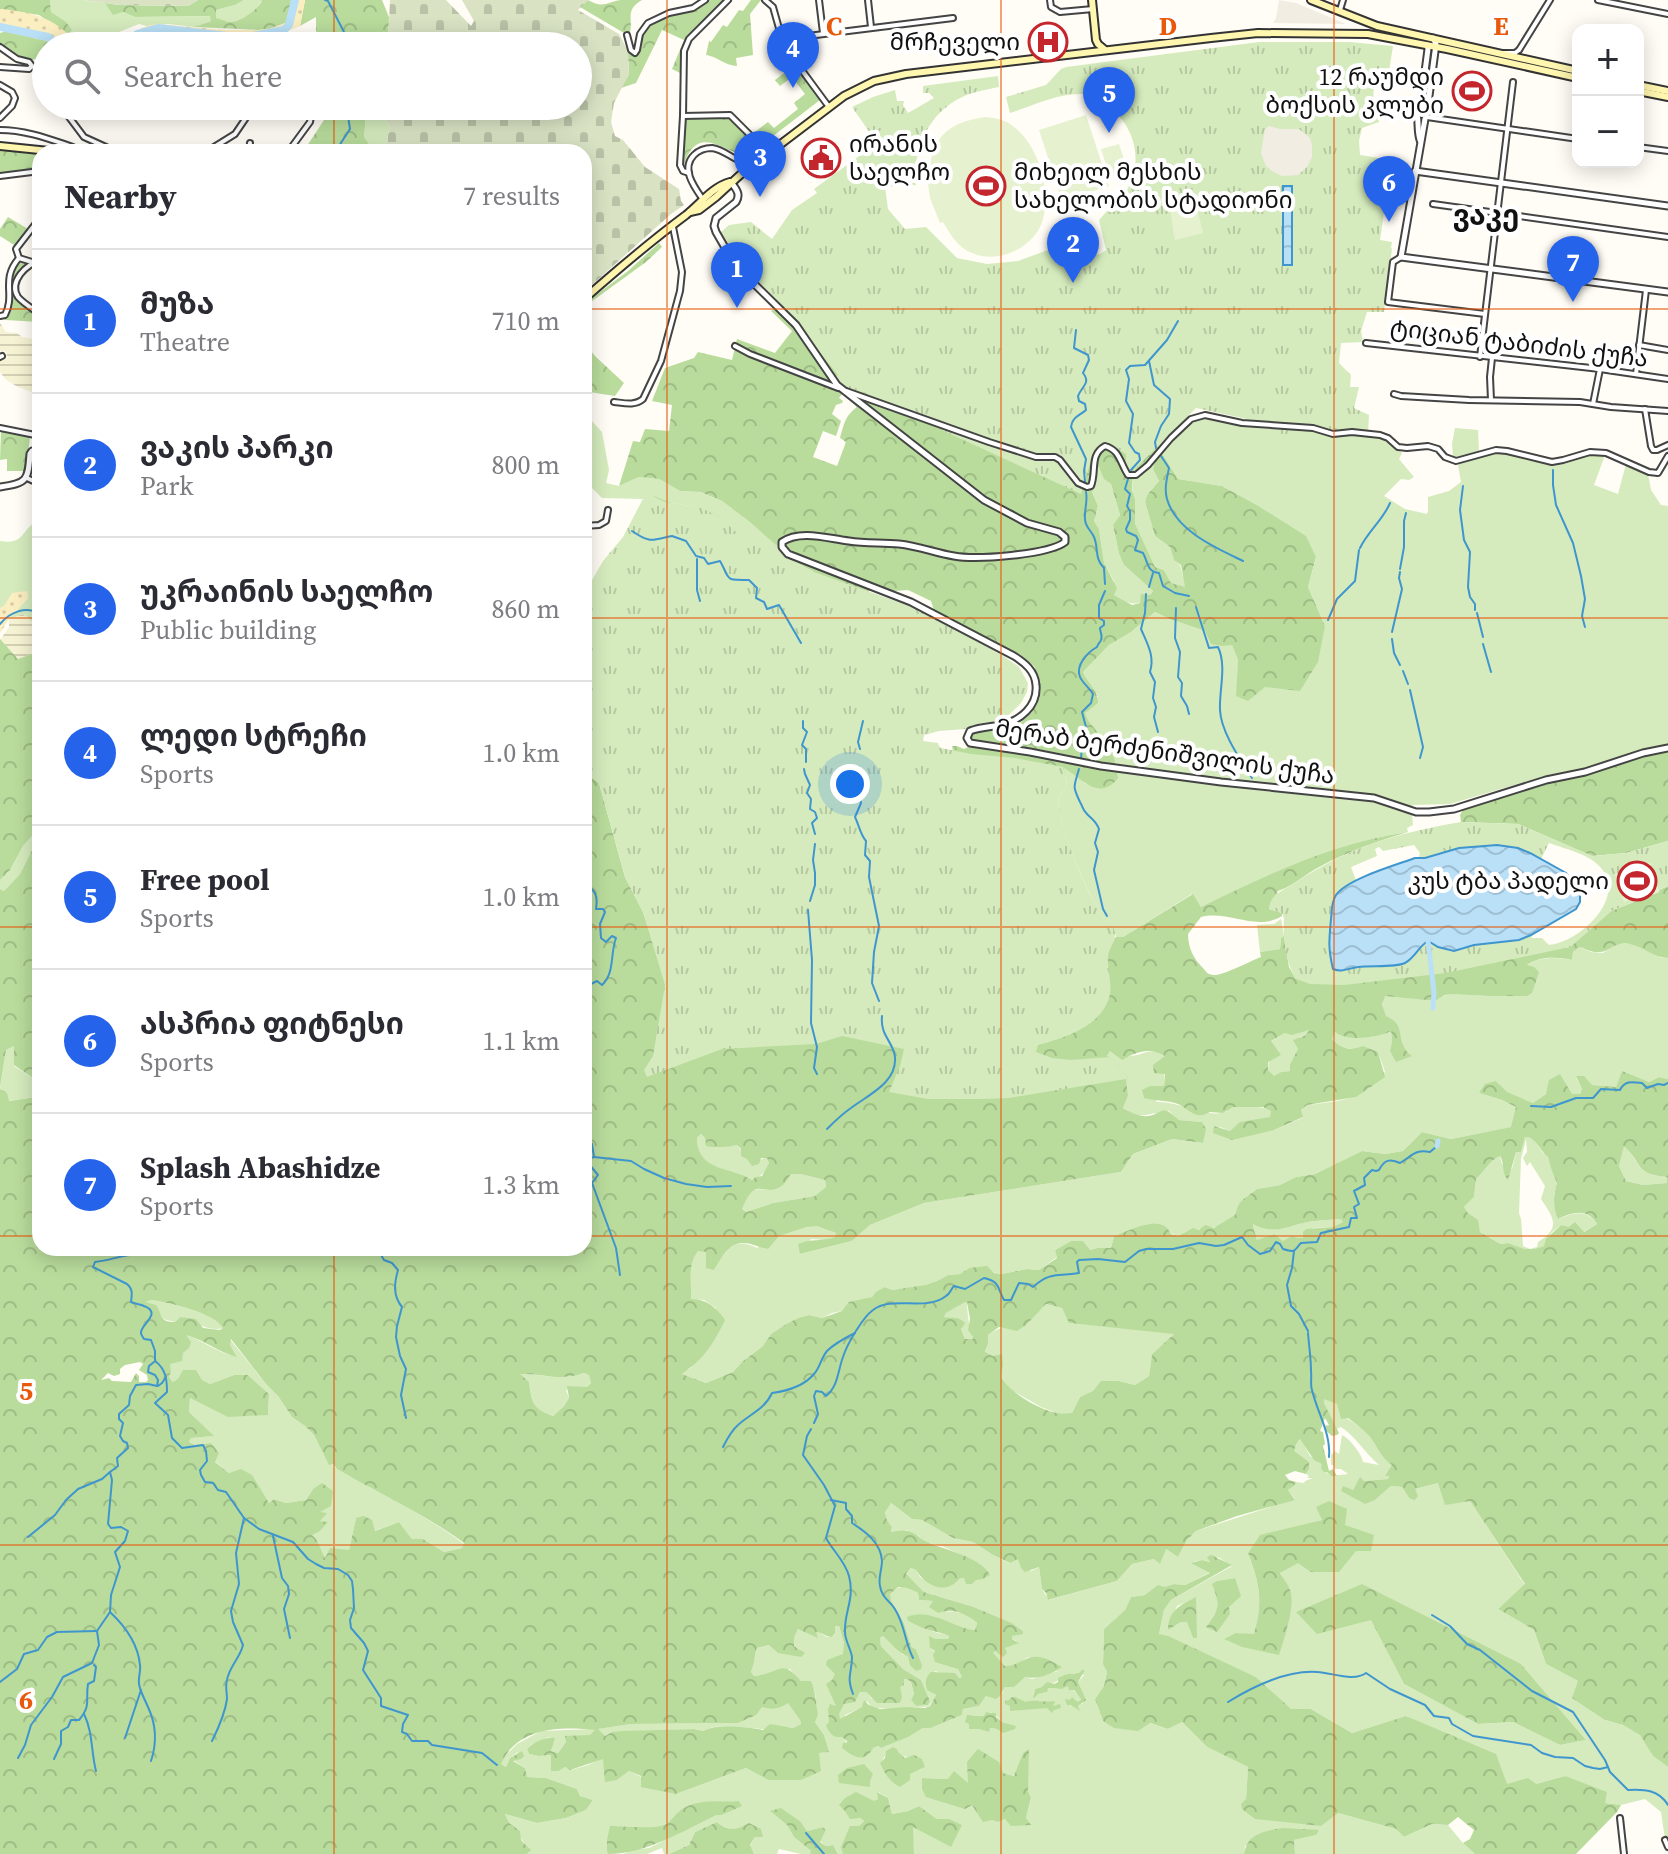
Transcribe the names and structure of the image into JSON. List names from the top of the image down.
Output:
{
  "streets": {
    "street": ["ტიციან ტაბიძის ქუჩა", "მერაბ ბერძენიშვილის ქუჩა"]
  },
  "districts": ["ვაკე"],
  "places": {
    "hospital": ["მრჩეველი"],
    "sports": ["12 რაუმდი ბოქსის კლუბი", "მიხეილ მესხის სახელობის სტადიონი", "კუს ტბა პადელი"],
    "public building": ["ირანის საელჩო"]
  },
  "page": {
    "pins": [
      "4",
      "5",
      "3",
      "6",
      "2",
      "7",
      "1"
    ],
    "map_buttons": ["+", "−"],
    "search": "Search here",
    "heading": ["Nearby", "7 results"],
    "list": [
      {
        "mark": "1",
        "name": "მუზა",
        "note": "Theatre",
        "value": "710 m"
      },
      {
        "mark": "2",
        "name": "ვაკის პარკი",
        "note": "Park",
        "value": "800 m"
      },
      {
        "mark": "3",
        "name": "უკრაინის საელჩო",
        "note": "Public building",
        "value": "860 m"
      },
      {
        "mark": "4",
        "name": "ლედი სტრეჩი",
        "note": "Sports",
        "value": "1.0 km"
      },
      {
        "mark": "5",
        "name": "Free pool",
        "note": "Sports",
        "value": "1.0 km"
      },
      {
        "mark": "6",
        "name": "ასპრია ფიტნესი",
        "note": "Sports",
        "value": "1.1 km"
      },
      {
        "mark": "7",
        "name": "Splash Abashidze",
        "note": "Sports",
        "value": "1.3 km"
      }
    ]
  },
  "grid": {
    "columns": ["C", "D", "E"],
    "rows": ["5", "6"]
  }
}
